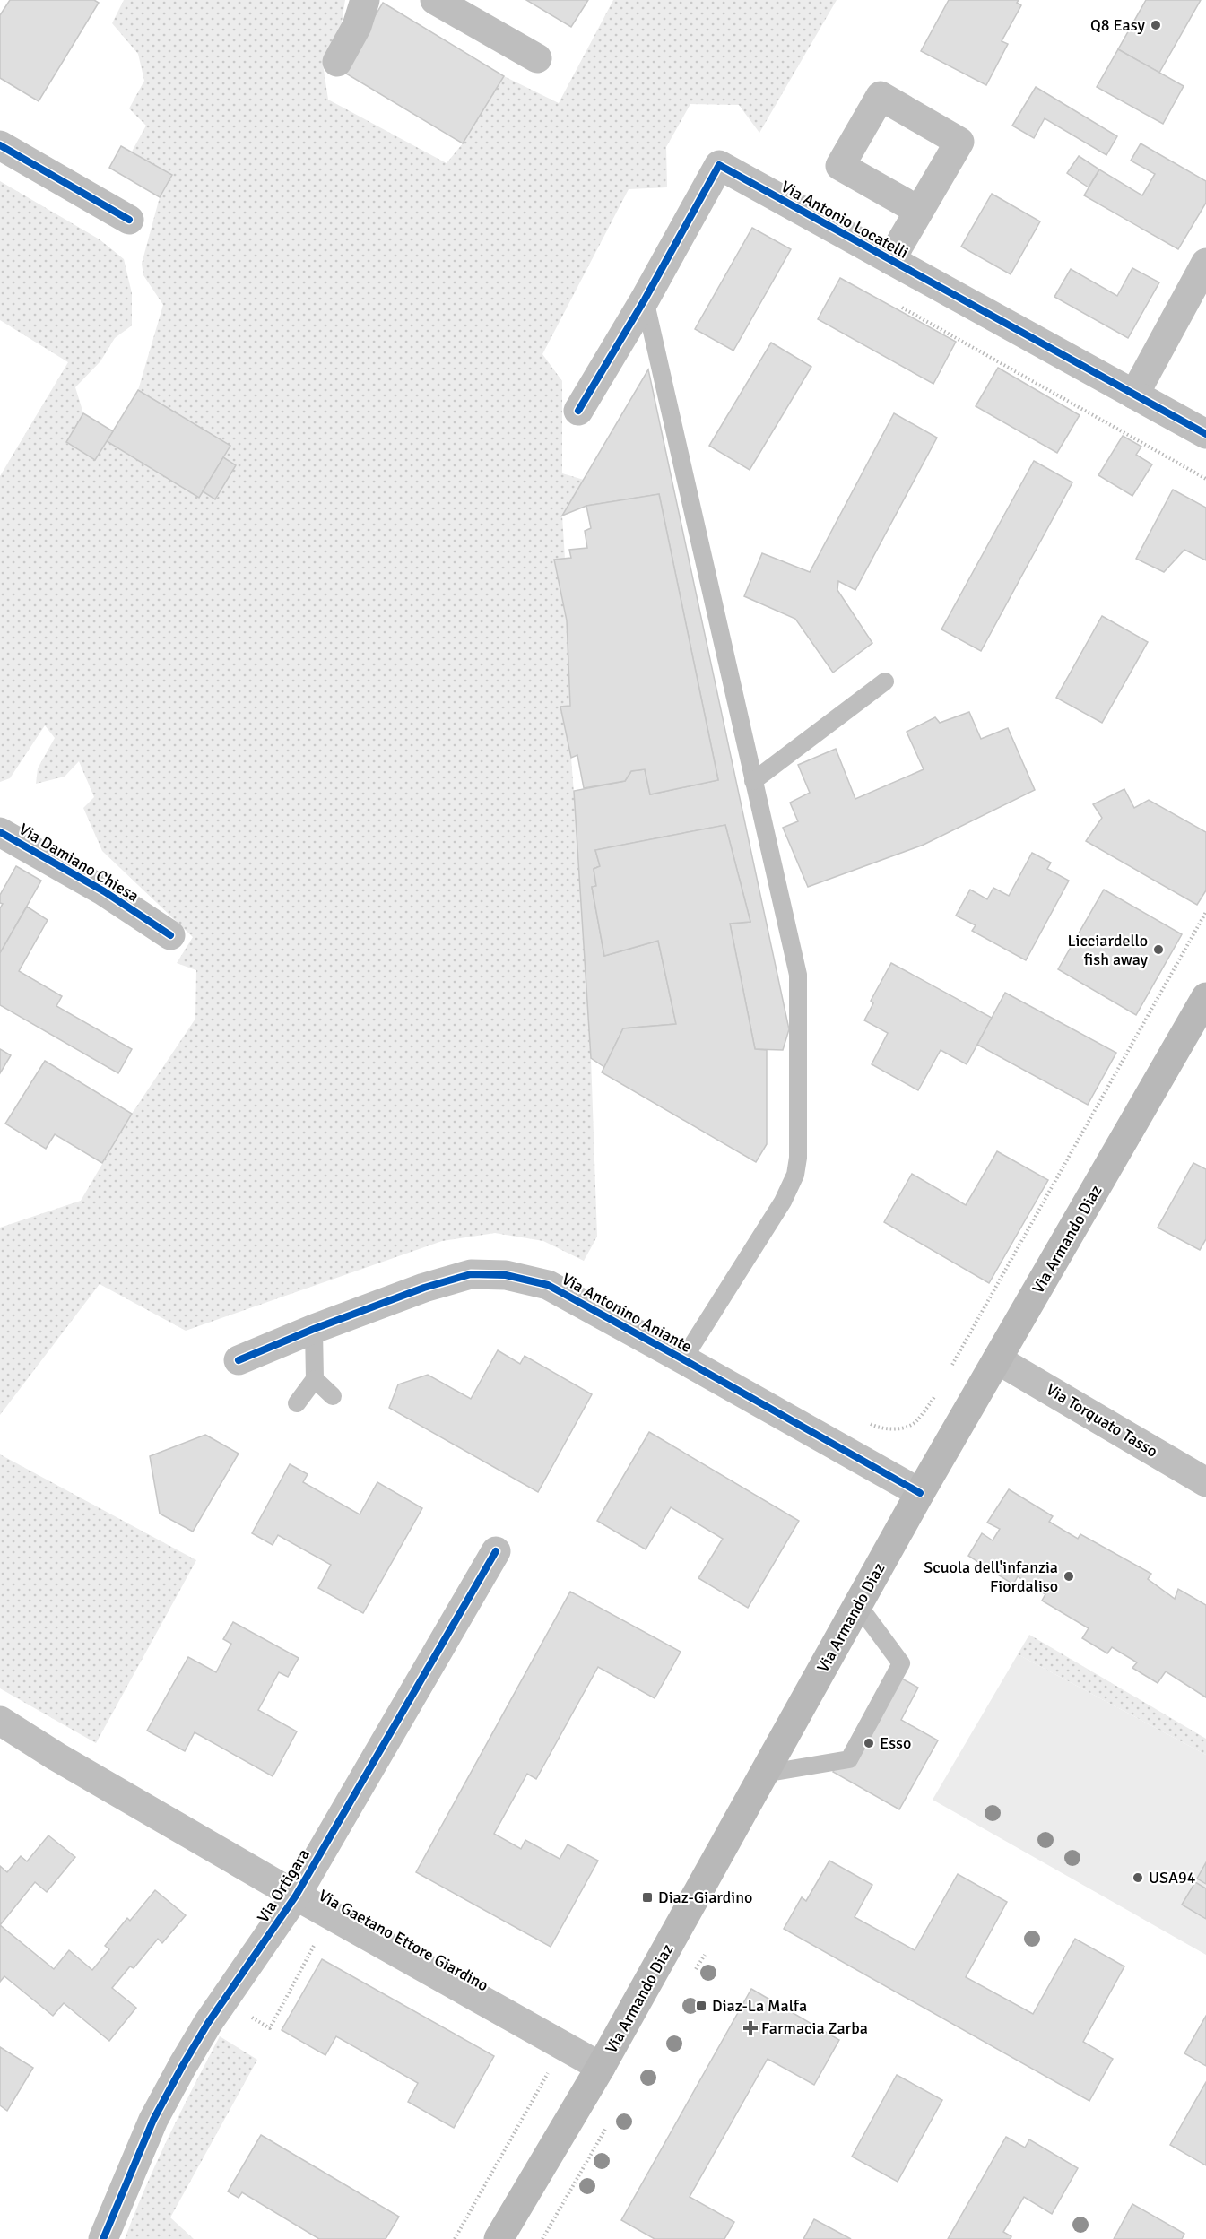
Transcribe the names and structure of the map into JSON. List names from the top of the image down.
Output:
{
  "streets": {
    "main road": ["Via Armando Diaz"],
    "street": [
      "Via Antonio Locatelli",
      "Via Damiano Chiesa",
      "Via Antonino Aniante",
      "Via Torquato Tasso",
      "Via Ortigara",
      "Via Gaetano Ettore Giardino"
    ]
  },
  "crossings": [
    ["Via Armando Diaz", "Via Antonino Aniante"],
    ["Via Armando Diaz", "Via Torquato Tasso"],
    ["Via Armando Diaz", "Via Gaetano Ettore Giardino"],
    ["Via Ortigara", "Via Gaetano Ettore Giardino"]
  ],
  "places": {
    "other": [
      "Q8 Easy",
      "Licciardello fish away",
      "Scuola dell'infanzia Fiordaliso",
      "Esso",
      "USA94"
    ],
    "transit": ["Diaz-Giardino", "Diaz-La Malfa"],
    "health": ["Farmacia Zarba"]
  }
}
